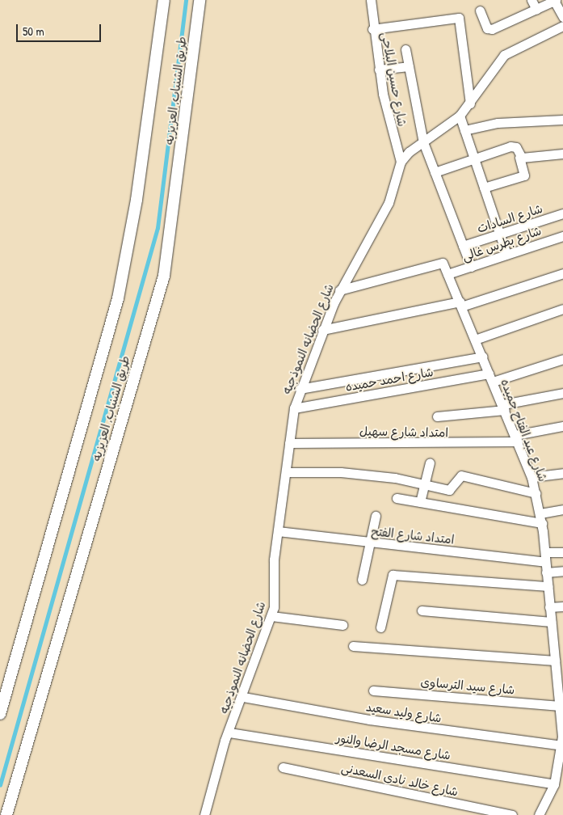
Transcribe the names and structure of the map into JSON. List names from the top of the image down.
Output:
{
  "streets": {
    "street": [
      "شارع حسين البلاحى",
      "طريق الشنباب, العزيزيه",
      "شارع السادات",
      "شارع بطرس غالى",
      "شارع الحضانه النموذجيه",
      "شارع احمد حميده",
      "شارع عبد الفتاح حميده",
      "امتداد شارع سهيل",
      "امتداد شارع الفتح",
      "شارع سيد الترساوى",
      "شارع وليد سعيد",
      "شارع مسجد الرضا والنور",
      "شارع خالد نادى السعدنى"
    ]
  },
  "crossings": [
    ["شارع حسين البلاحى", "شارع الحضانه النموذجيه"],
    ["شارع بطرس غالى", "شارع عبد الفتاح حميده"],
    ["شارع الحضانه النموذجيه", "شارع احمد حميده"],
    ["شارع الحضانه النموذجيه", "شارع عبد الفتاح حميده"],
    ["شارع الحضانه النموذجيه", "امتداد شارع سهيل"],
    ["شارع الحضانه النموذجيه", "امتداد شارع الفتح"],
    ["شارع الحضانه النموذجيه", "شارع وليد سعيد"],
    ["شارع الحضانه النموذجيه", "شارع مسجد الرضا والنور"],
    ["شارع احمد حميده", "شارع عبد الفتاح حميده"],
    ["شارع عبد الفتاح حميده", "امتداد شارع سهيل"],
    ["شارع عبد الفتاح حميده", "امتداد شارع الفتح"],
    ["شارع عبد الفتاح حميده", "شارع سيد الترساوى"],
    ["شارع عبد الفتاح حميده", "شارع وليد سعيد"],
    ["شارع عبد الفتاح حميده", "شارع مسجد الرضا والنور"]
  ],
  "scale_bar": "50 m"
}
